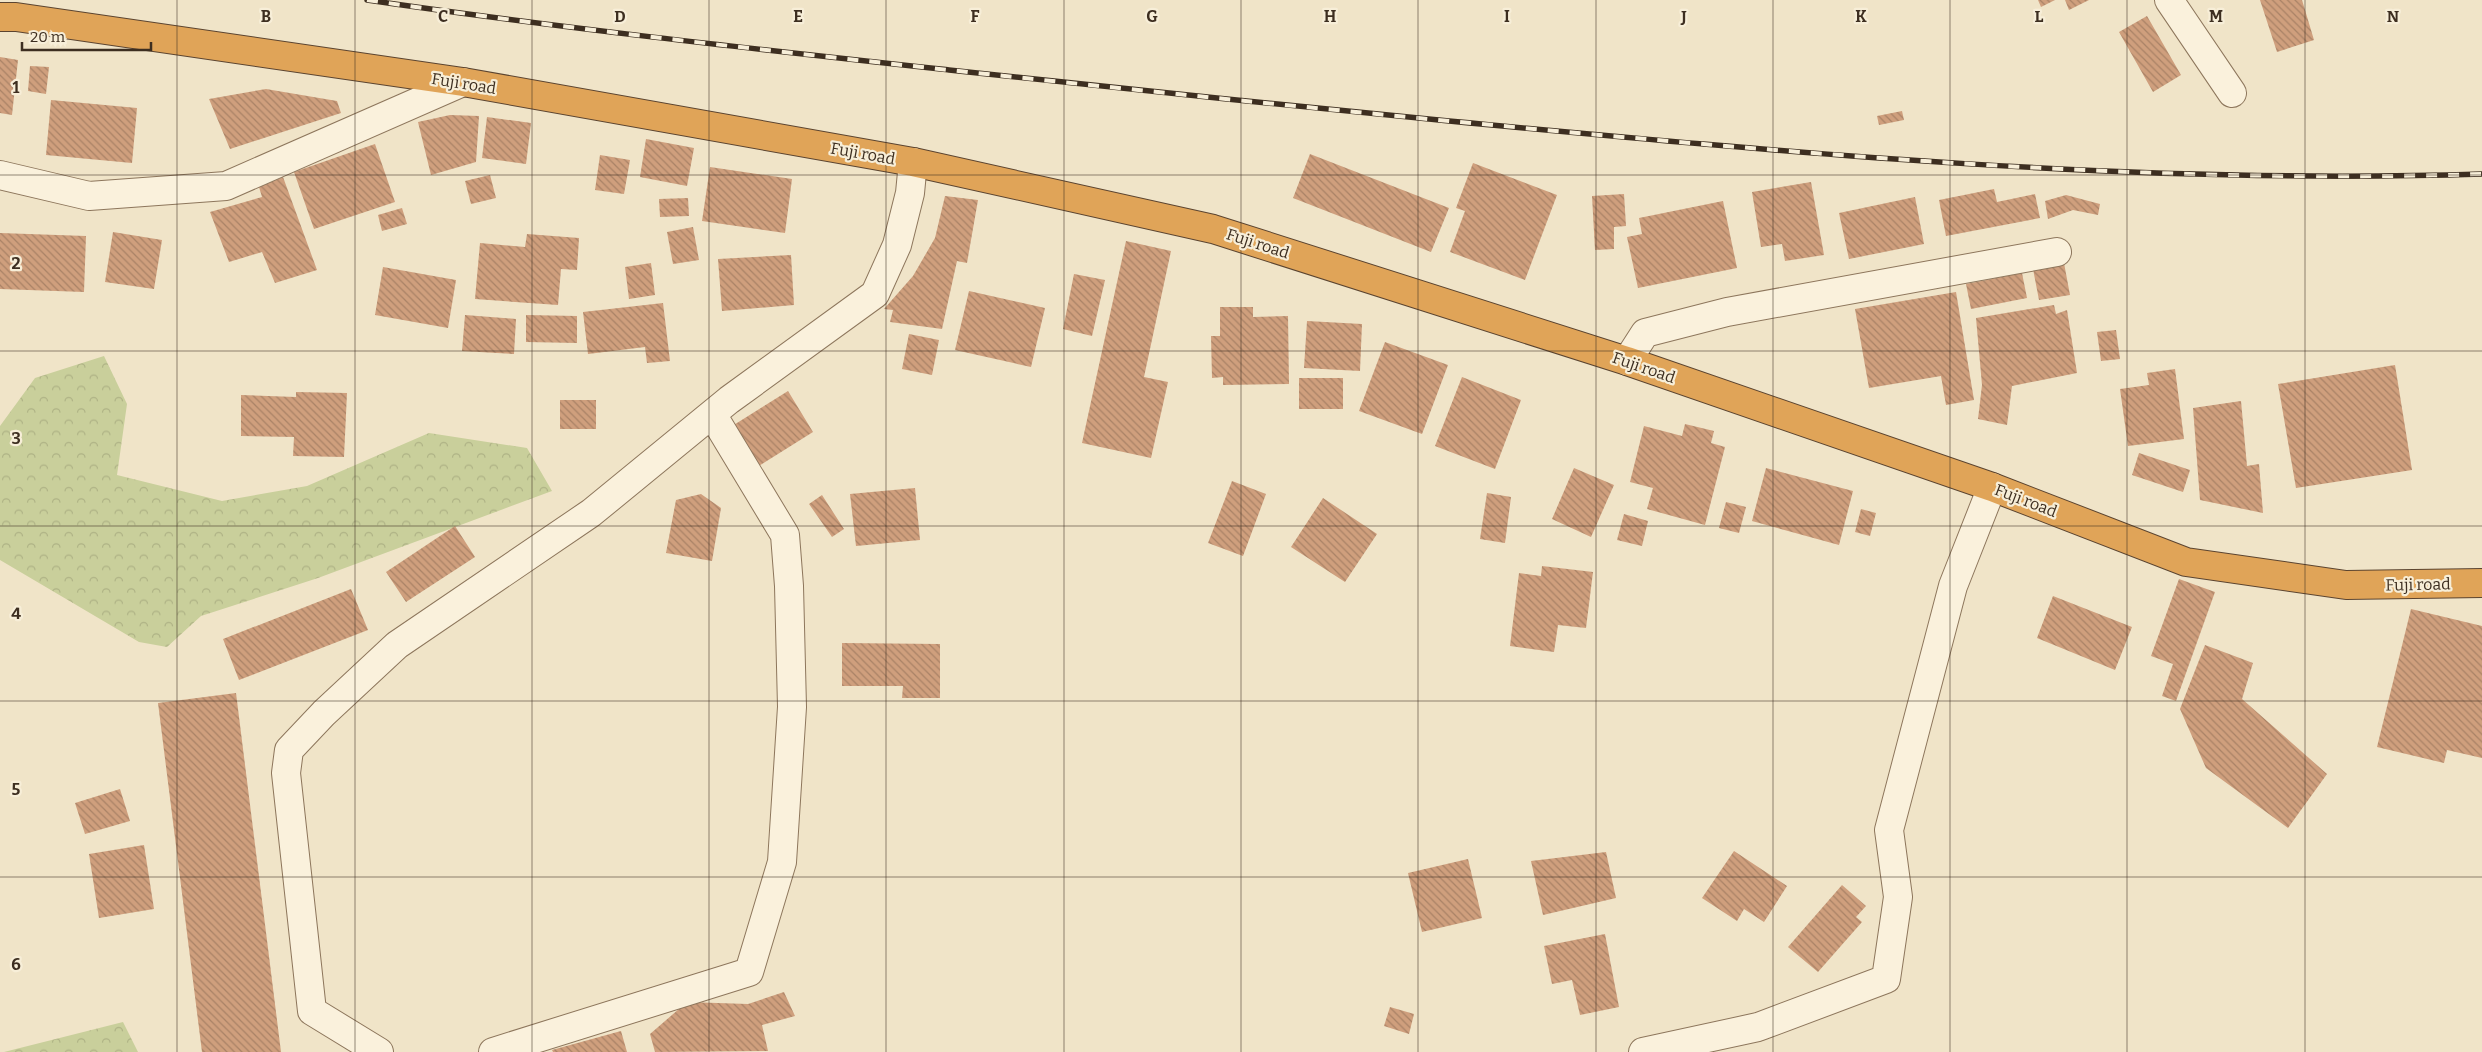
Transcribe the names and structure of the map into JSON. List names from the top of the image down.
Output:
{
  "streets": {
    "highway": ["Fuji road"]
  },
  "scale_bar": "20 m",
  "grid": {
    "columns": [
      "B",
      "C",
      "D",
      "E",
      "F",
      "G",
      "H",
      "I",
      "J",
      "K",
      "L",
      "M",
      "N"
    ],
    "rows": [
      "1",
      "2",
      "3",
      "4",
      "5",
      "6"
    ]
  }
}
